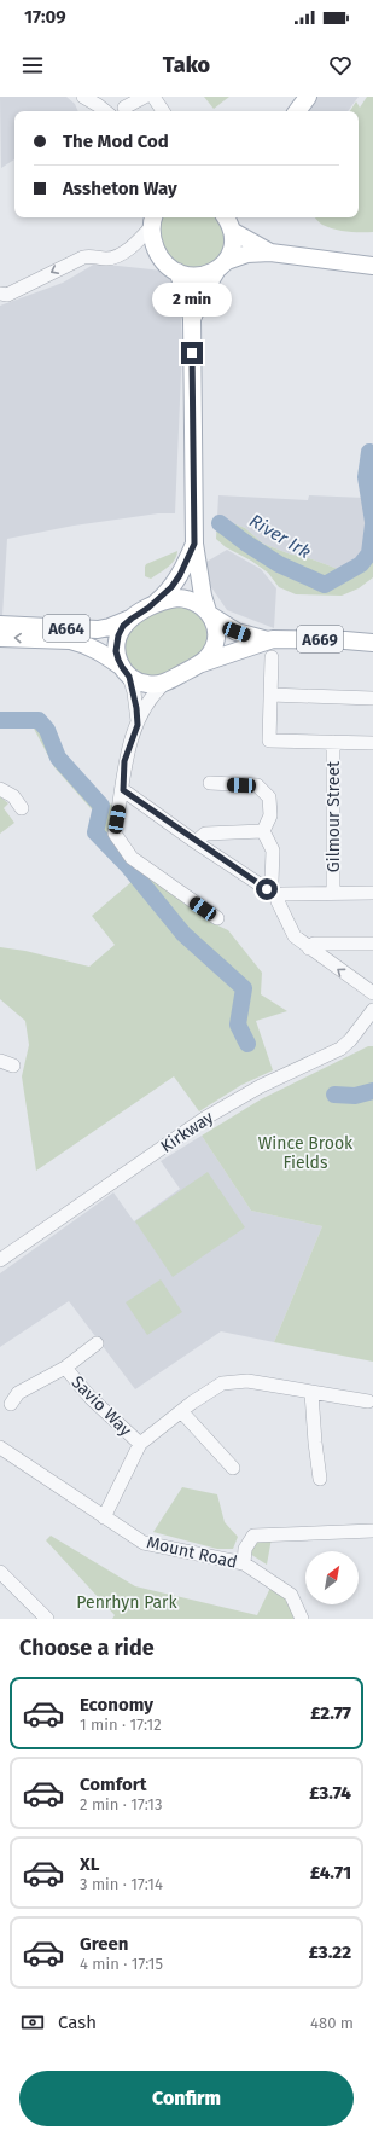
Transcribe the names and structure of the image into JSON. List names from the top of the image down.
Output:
{
  "streets": {
    "main road": ["A664", "A669"],
    "street": [
      "Gilmour Street",
      "Kirkway",
      "Savio Way",
      "Mount Road"
    ]
  },
  "water": ["River Irk"],
  "parks": ["Wince Brook Fields", "Penrhyn Park"],
  "north": "top right",
  "page": {
    "status": "17:09",
    "header": "Tako",
    "banner": ["The Mod Cod", "Assheton Way"],
    "bubble": "2 min",
    "heading": "Choose a ride",
    "list": [
      {
        "name": "Economy",
        "note": "1 min · 17:12",
        "value": "£2.77"
      },
      {
        "name": "Comfort",
        "note": "2 min · 17:13",
        "value": "£3.74"
      },
      {
        "name": "XL",
        "note": "3 min · 17:14",
        "value": "£4.71"
      },
      {
        "name": "Green",
        "note": "4 min · 17:15",
        "value": "£3.22"
      }
    ],
    "pay": ["Cash", "480 m"],
    "buttons": "Confirm"
  }
}
